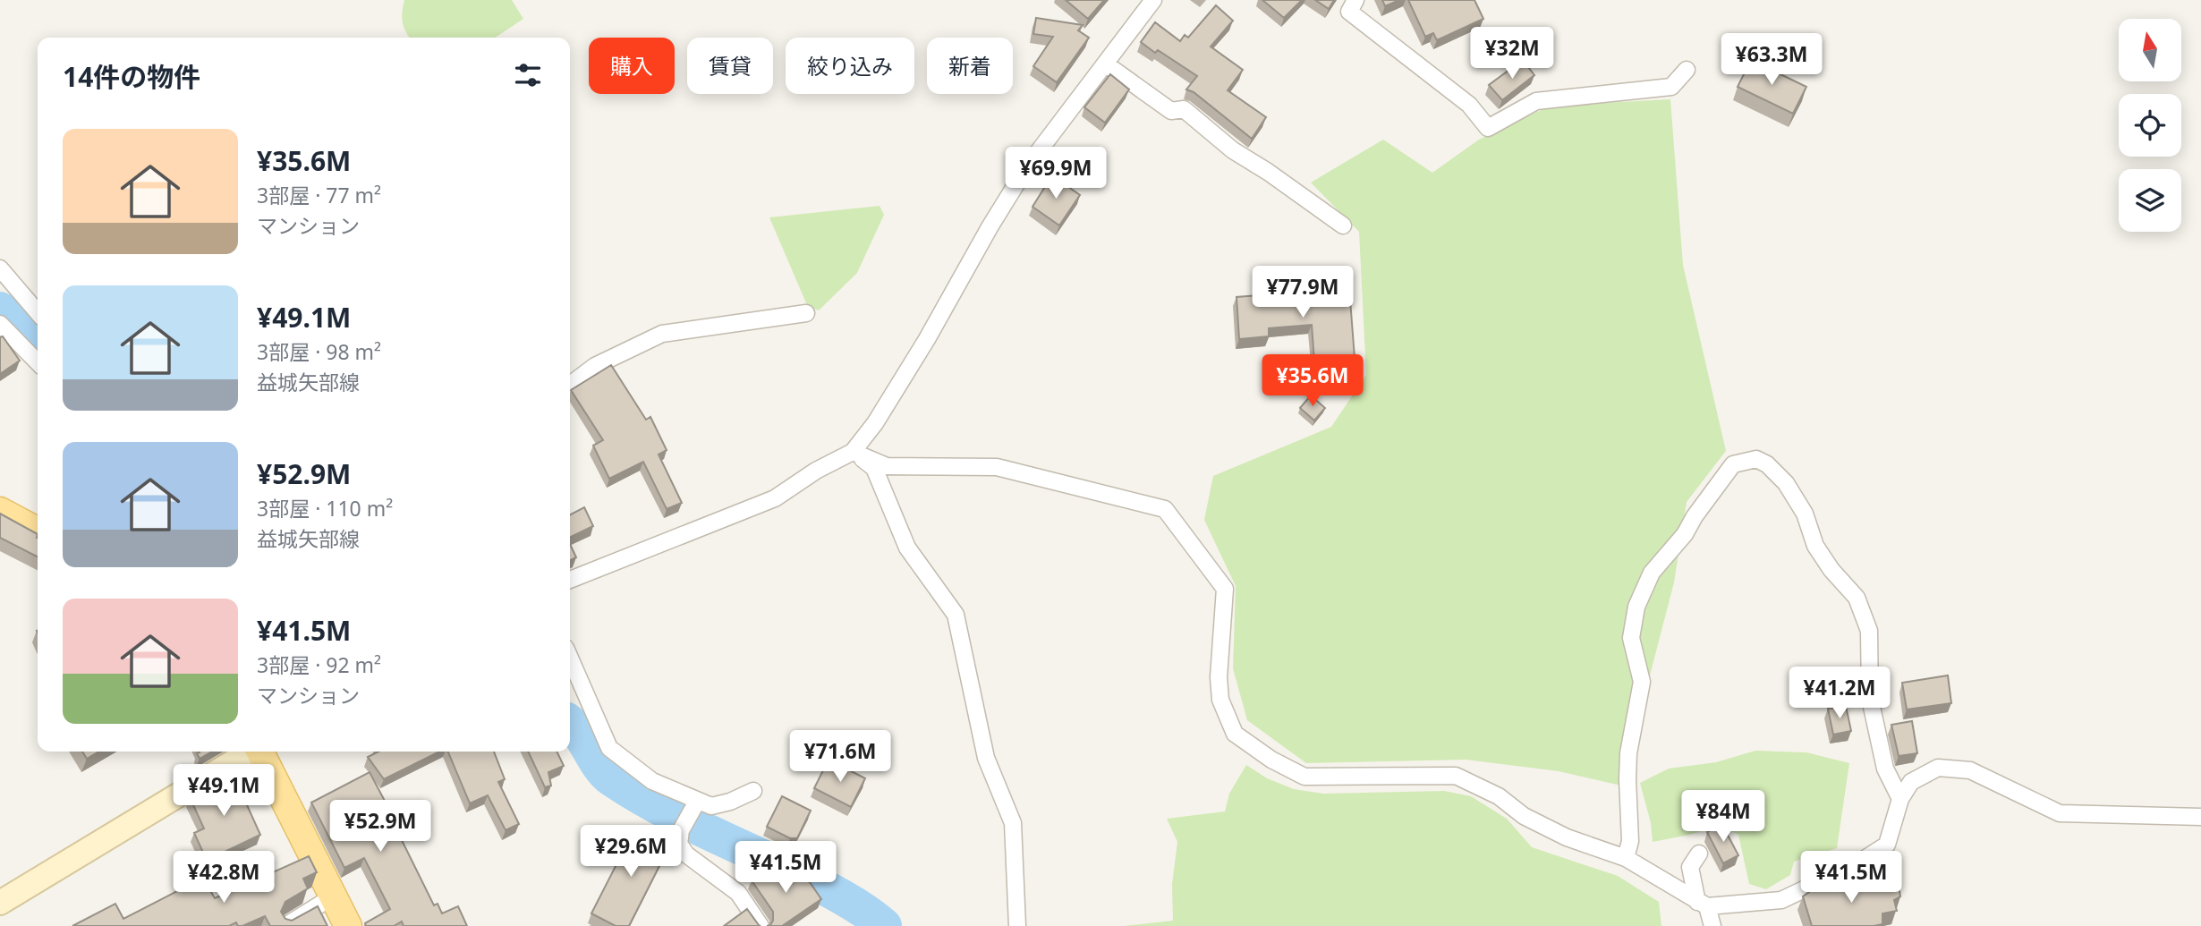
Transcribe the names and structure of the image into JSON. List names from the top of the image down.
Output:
{
  "north": "top",
  "page": {
    "price": [
      "¥32M",
      "¥63.3M",
      "¥69.9M",
      "¥77.9M",
      "¥35.6M",
      "¥41.2M",
      "¥71.6M",
      "¥49.1M",
      "¥84M",
      "¥52.9M",
      "¥29.6M",
      "¥41.5M",
      "¥42.8M",
      "¥41.5M"
    ],
    "chip": [
      "購入",
      "賃貸",
      "絞り込み",
      "新着"
    ],
    "heading": "14件の物件",
    "list": [
      {
        "name": "¥35.6M",
        "note": "3部屋 · 77 m² · マンション"
      },
      {
        "name": "¥49.1M",
        "note": "3部屋 · 98 m² · 益城矢部線"
      },
      {
        "name": "¥52.9M",
        "note": "3部屋 · 110 m² · 益城矢部線"
      },
      {
        "name": "¥41.5M",
        "note": "3部屋 · 92 m² · マンション"
      }
    ]
  }
}
